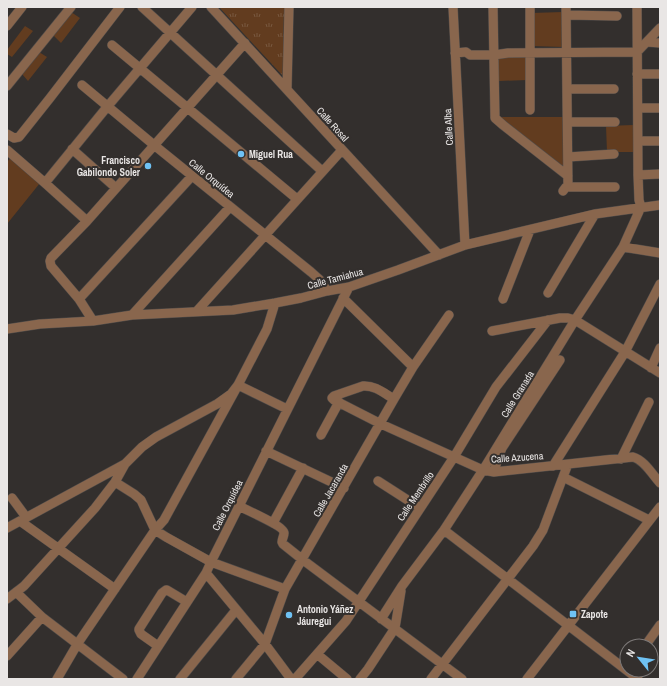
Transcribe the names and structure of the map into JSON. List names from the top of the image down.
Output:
{
  "streets": {
    "street": [
      "Calle Rosal",
      "Calle Alba",
      "Calle Orquídea",
      "Calle Tamiahua",
      "Calle Granada",
      "Calle Azucena",
      "Calle Jacaranda",
      "Calle Membrillo"
    ]
  },
  "crossings": [
    ["Calle Rosal", "Calle Tamiahua"],
    ["Calle Alba", "Calle Tamiahua"],
    ["Calle Orquídea", "Calle Tamiahua"],
    ["Calle Tamiahua", "Calle Granada"],
    ["Calle Granada", "Calle Azucena"],
    ["Calle Azucena", "Calle Jacaranda"],
    ["Calle Azucena", "Calle Membrillo"]
  ],
  "places": {
    "other": ["Miguel Rua", "Francisco Gabilondo Soler", "Antonio Yáñez Jáuregui"],
    "transit": ["Zapote"]
  },
  "north": "top left"
}
